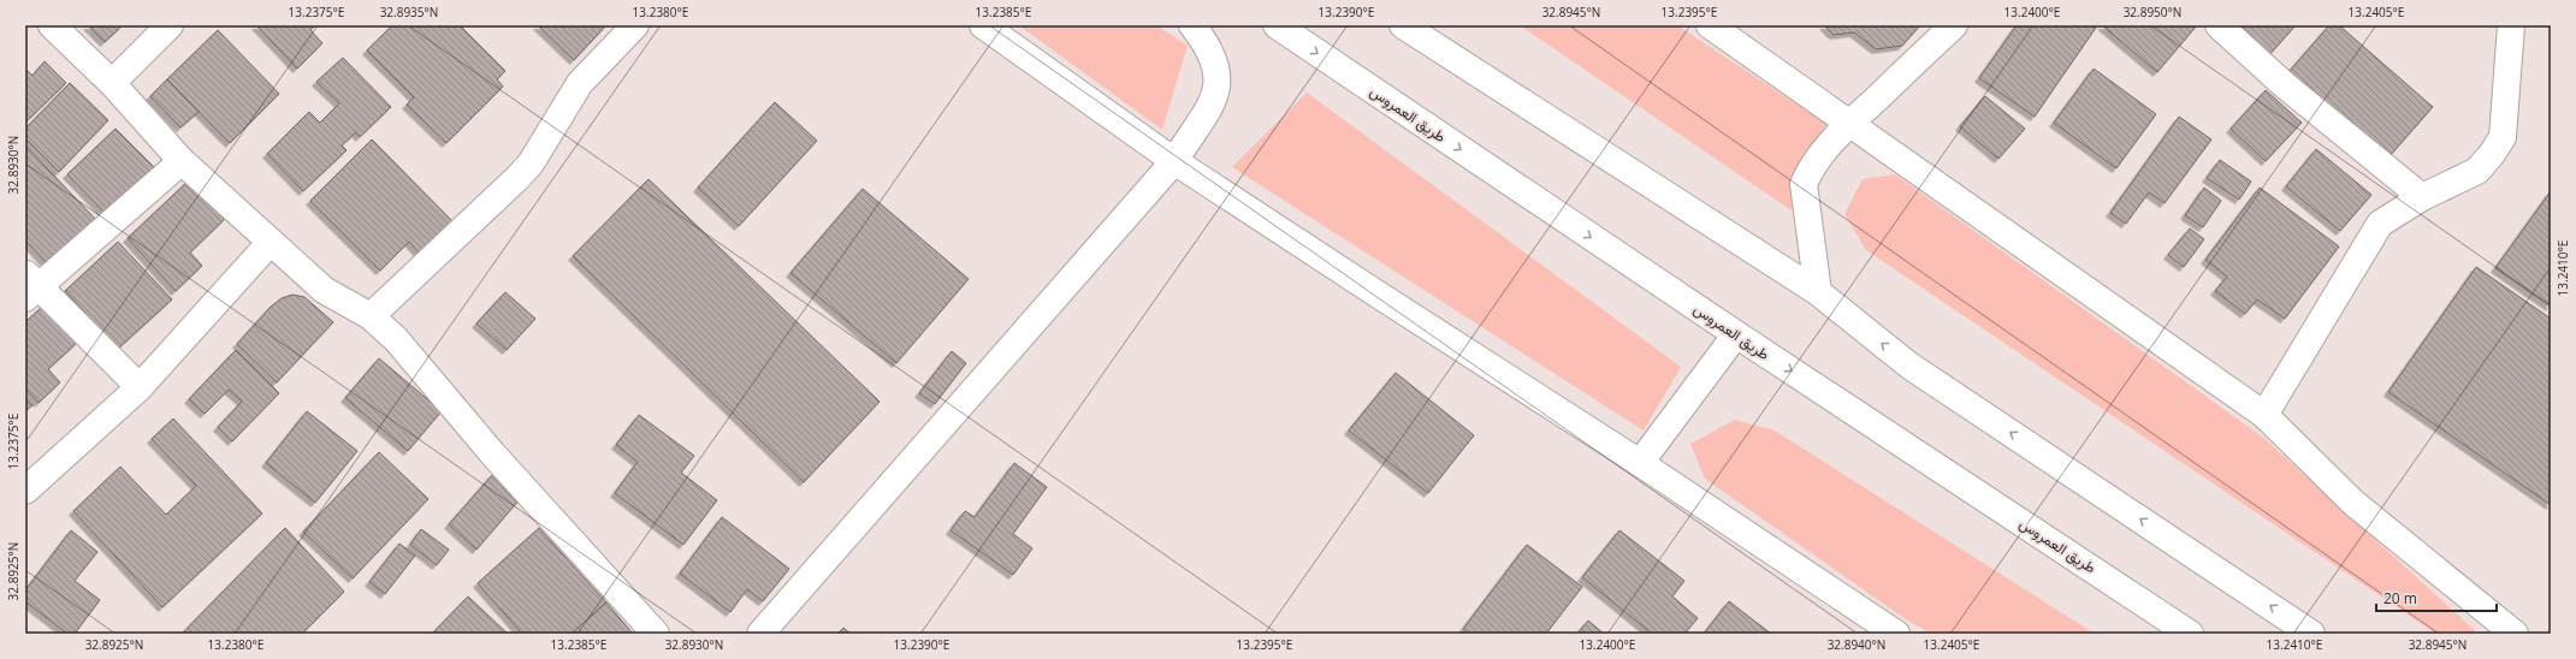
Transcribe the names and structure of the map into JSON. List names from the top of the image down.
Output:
{
  "streets": {
    "street": ["طريق العمروس"]
  },
  "scale_bar": "20 m",
  "coordinates": [
    "13.2375°E",
    "32.8935°N",
    "13.2380°E",
    "13.2385°E",
    "13.2390°E",
    "32.8945°N",
    "13.2395°E",
    "13.2400°E",
    "32.8950°N",
    "13.2405°E",
    "32.8930°N",
    "13.2410°E",
    "32.8925°N",
    "32.8940°N"
  ]
}
